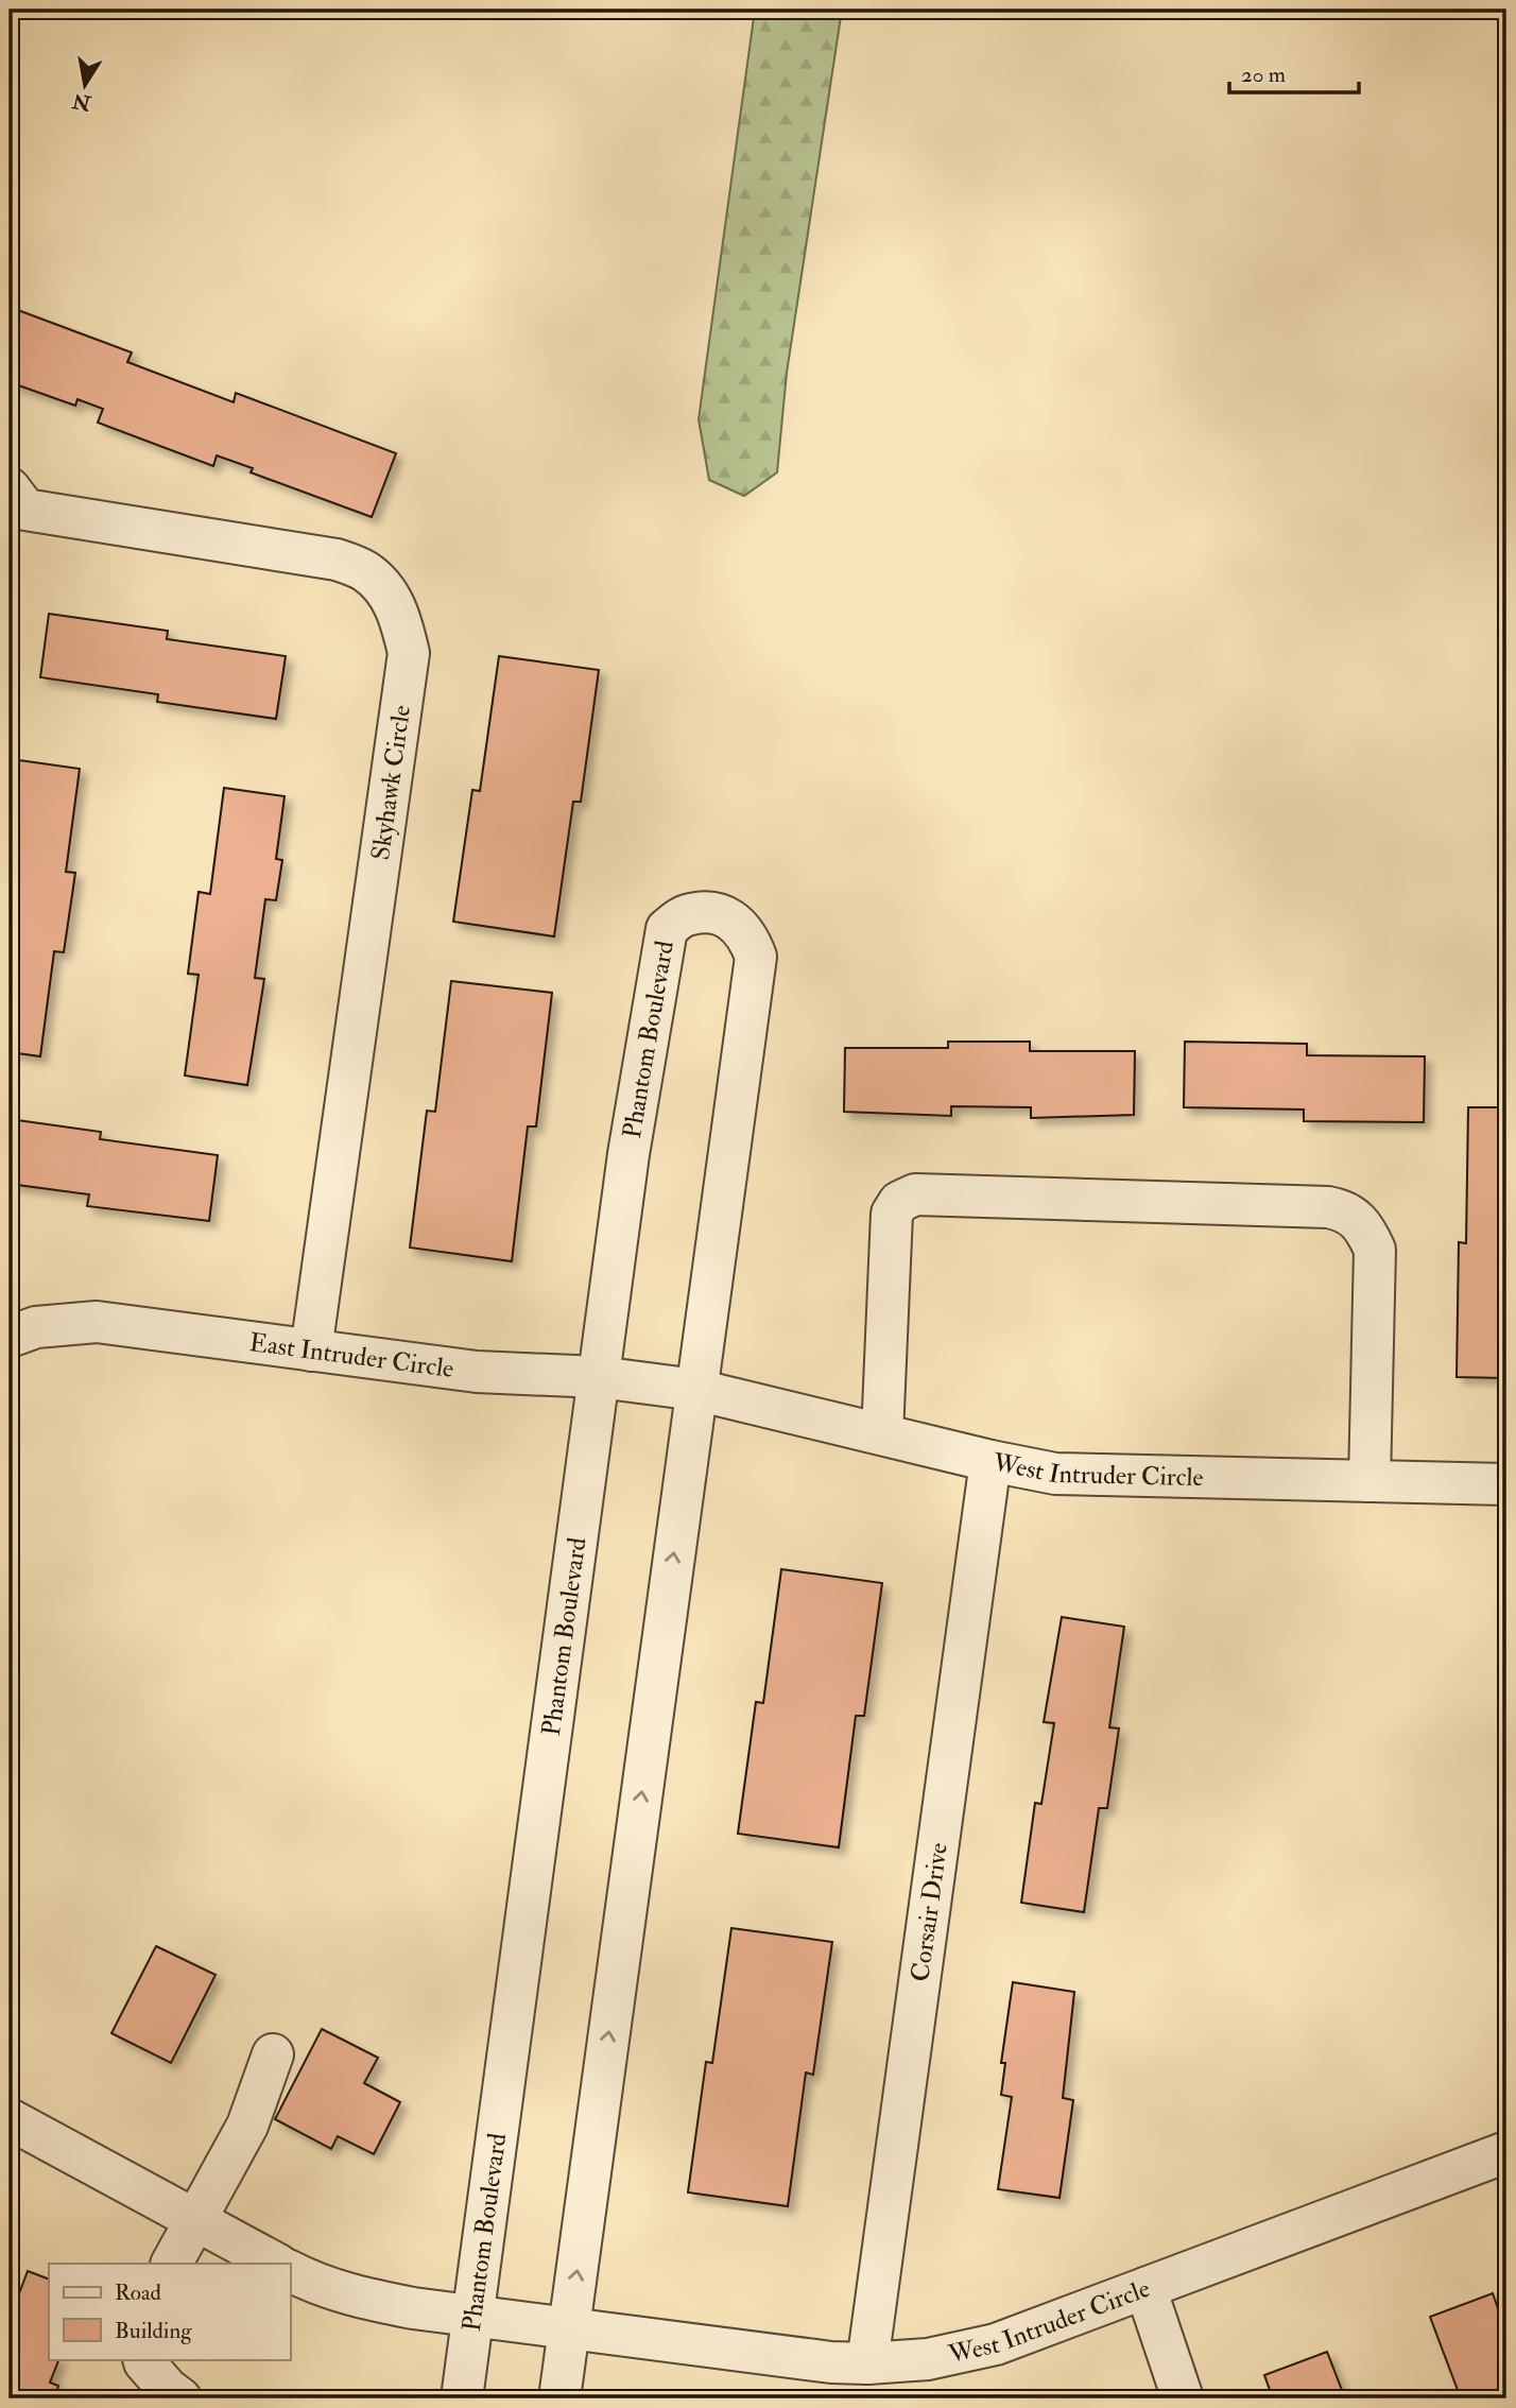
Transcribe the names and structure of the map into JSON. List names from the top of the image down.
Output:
{
  "streets": {
    "street": [
      "Skyhawk Circle",
      "Phantom Boulevard",
      "East Intruder Circle",
      "West Intruder Circle",
      "Corsair Drive"
    ]
  },
  "crossings": [
    ["Skyhawk Circle", "East Intruder Circle"],
    ["Phantom Boulevard", "East Intruder Circle"],
    ["Phantom Boulevard", "West Intruder Circle"],
    ["East Intruder Circle", "West Intruder Circle"],
    ["West Intruder Circle", "Corsair Drive"]
  ],
  "legend": ["Road", "Building"],
  "scale_bar": "20 m",
  "north": "bottom"
}
